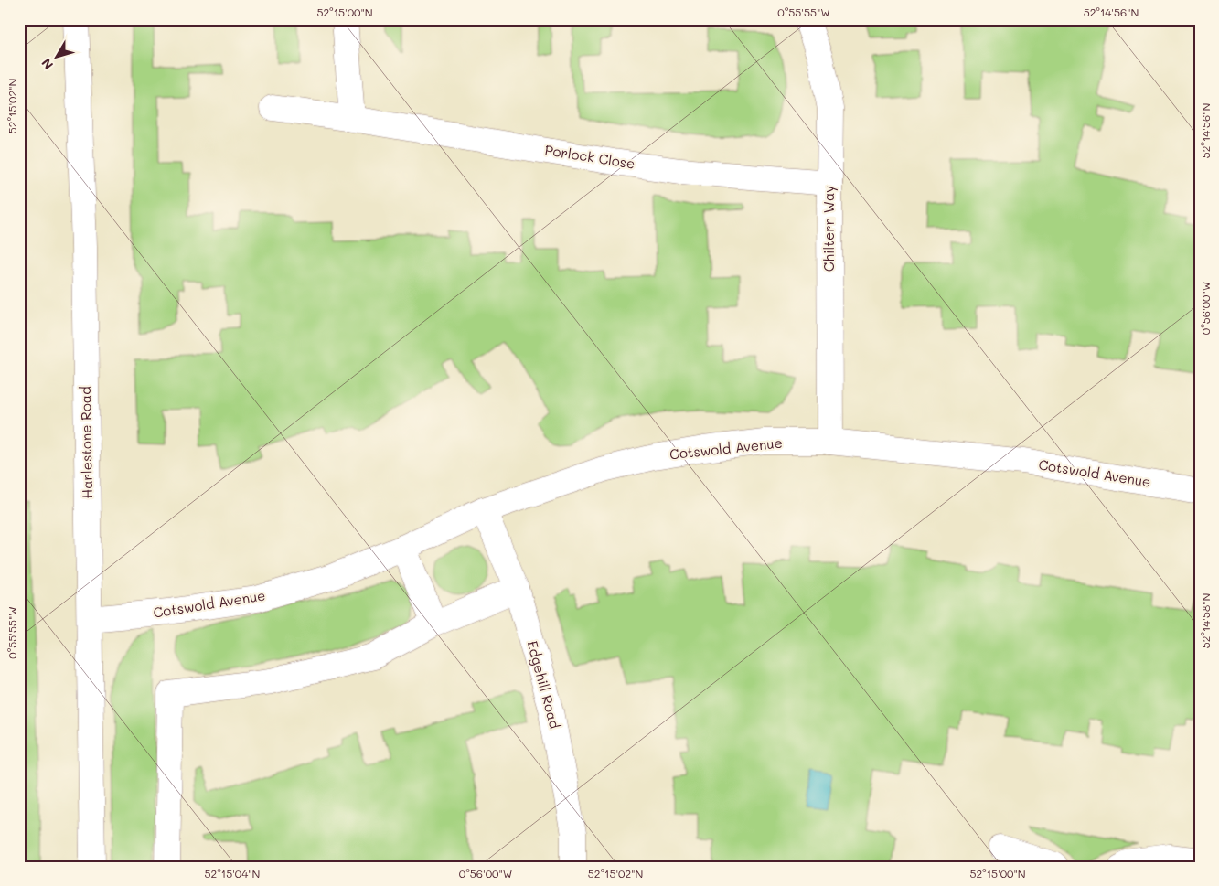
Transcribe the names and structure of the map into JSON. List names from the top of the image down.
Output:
{
  "streets": {
    "street": [
      "Porlock Close",
      "Chiltern Way",
      "Harlestone Road",
      "Cotswold Avenue",
      "Edgehill Road"
    ]
  },
  "crossings": [
    ["Porlock Close", "Chiltern Way"],
    ["Chiltern Way", "Cotswold Avenue"],
    ["Harlestone Road", "Cotswold Avenue"],
    ["Cotswold Avenue", "Edgehill Road"]
  ],
  "north": "bottom left",
  "coordinates": [
    "52°15'00\"N",
    "0°55'55\"W",
    "52°14'56\"N",
    "52°15'02\"N",
    "0°56'00\"W",
    "52°14'58\"N",
    "52°15'04\"N"
  ]
}
